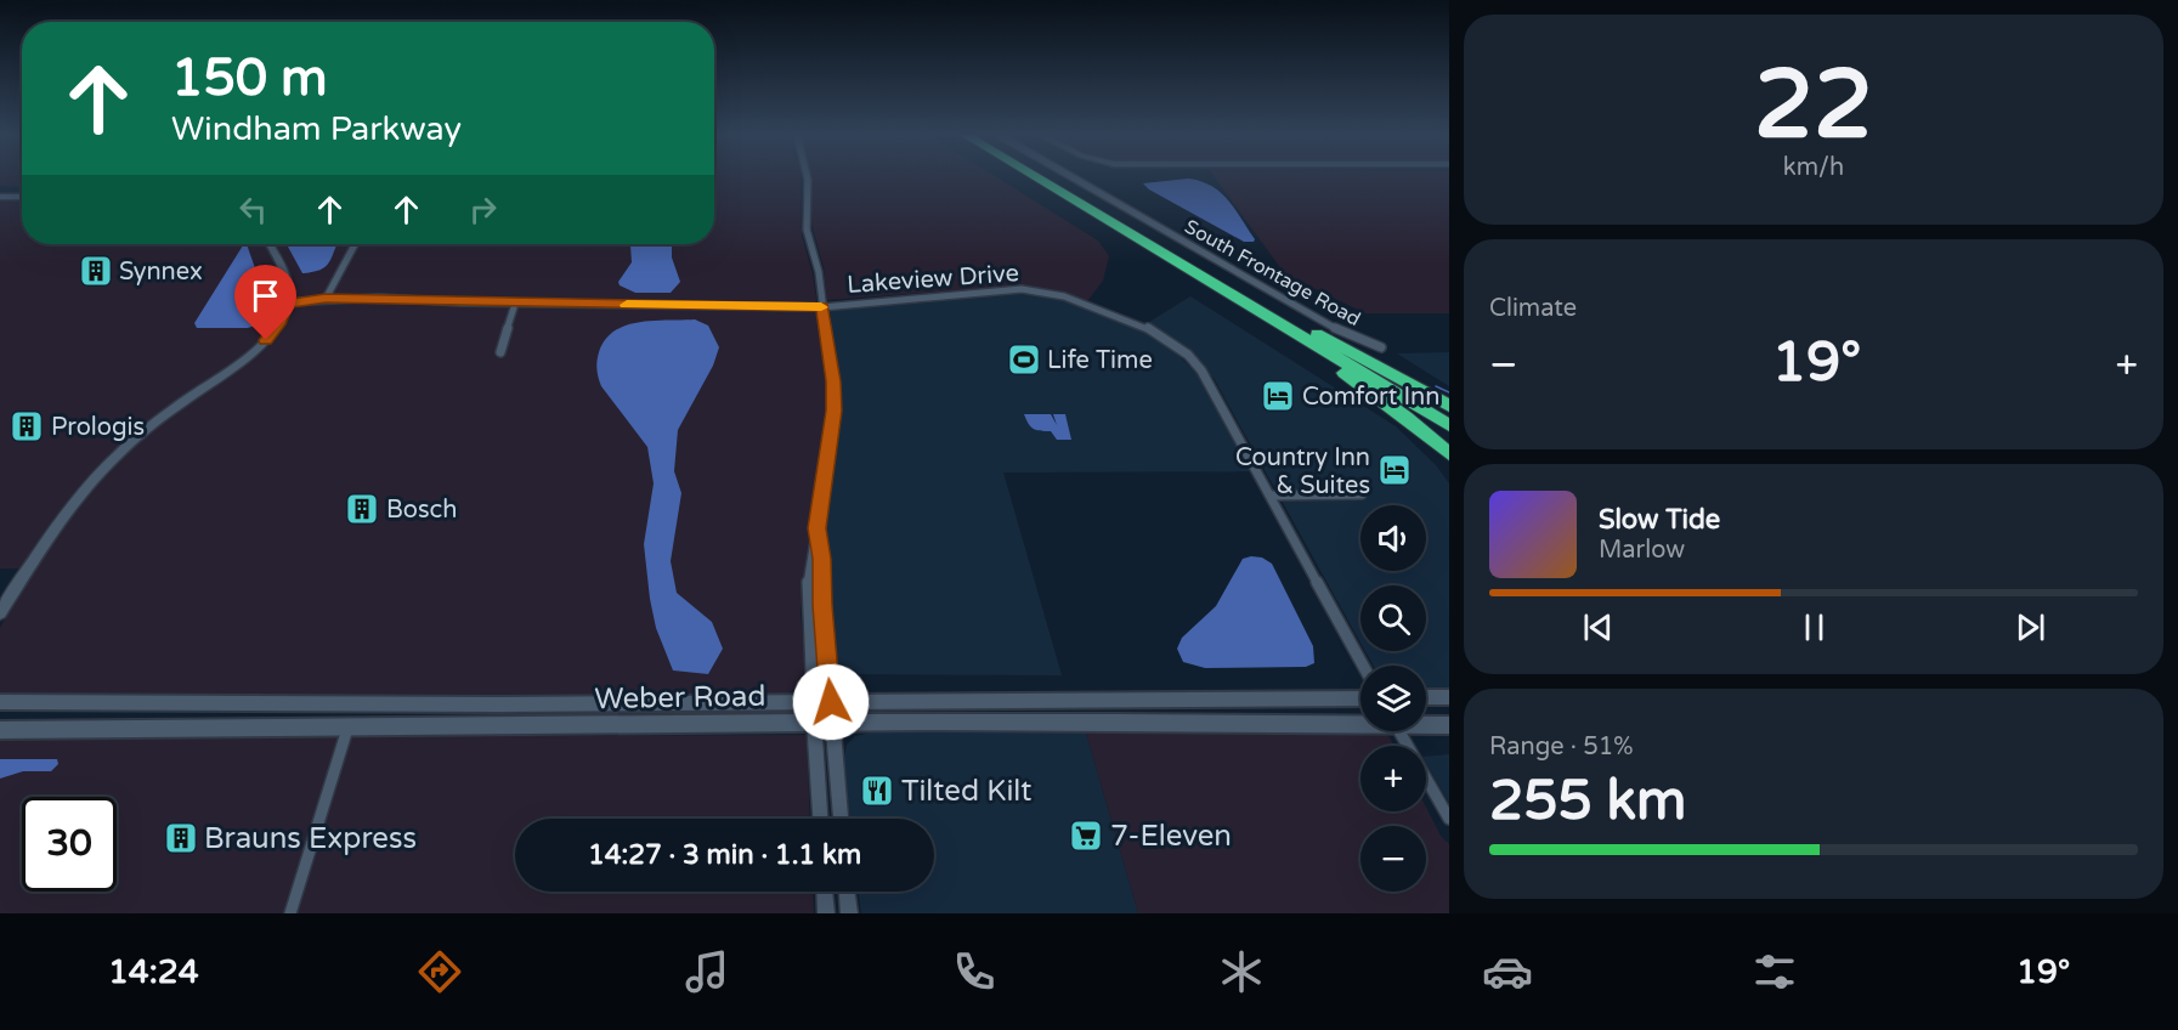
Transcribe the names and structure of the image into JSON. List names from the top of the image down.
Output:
{
  "streets": {
    "main road": ["Weber Road"],
    "street": ["South Frontage Road", "Lakeview Drive"]
  },
  "places": {
    "building": [
      "Synnex",
      "Prologis",
      "Bosch",
      "Brauns Express"
    ],
    "sports": ["Life Time"],
    "hotel": ["Comfort Inn", "Country Inn & Suites"],
    "restaurant": ["Tilted Kilt"],
    "supermarket": ["7-Eleven"]
  },
  "page": {
    "tile": [
      ["22", "km/h"],
      "Climate",
      ["Range · 51%", "255 km"]
    ],
    "turn": ["150 m", "Windham Parkway"],
    "heat": ["−", "19°", "+"],
    "song": ["Slow Tide", "Marlow"],
    "map_buttons": ["+", "−"],
    "limit": "30",
    "trip": "14:27 · 3 min · 1.1 km",
    "tabs": ["14:24", "19°"]
  }
}
